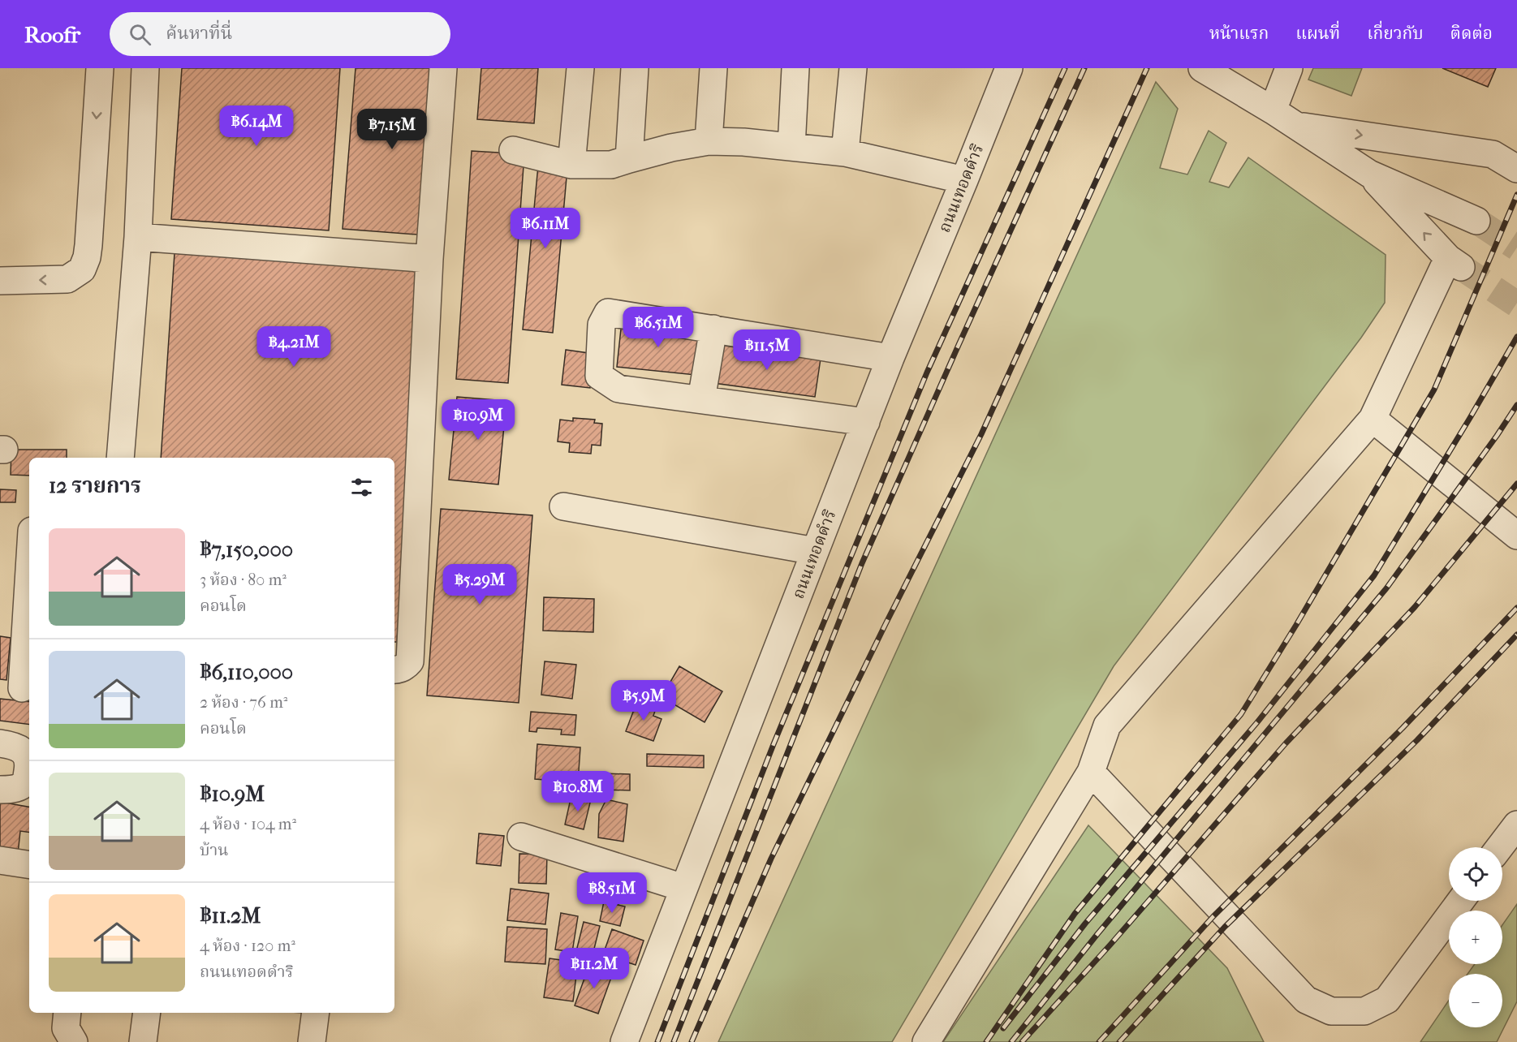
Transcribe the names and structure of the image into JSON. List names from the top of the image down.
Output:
{
  "streets": {
    "street": ["ถนนเทอดดำริ"]
  },
  "page": {
    "header": "Roofr",
    "search": "ค้นหาที่นี่",
    "nav": [
      "หน้าแรก",
      "แผนที่",
      "เกี่ยวกับ",
      "ติดต่อ"
    ],
    "price": [
      "฿6.14M",
      "฿7.15M",
      "฿6.11M",
      "฿6.51M",
      "฿4.21M",
      "฿11.5M",
      "฿10.9M",
      "฿5.29M",
      "฿5.9M",
      "฿10.8M",
      "฿8.51M",
      "฿11.2M"
    ],
    "heading": "12 รายการ",
    "list": [
      {
        "name": "฿7,150,000",
        "note": "3 ห้อง · 80 m² · คอนโด"
      },
      {
        "name": "฿6,110,000",
        "note": "2 ห้อง · 76 m² · คอนโด"
      },
      {
        "name": "฿10.9M",
        "note": "4 ห้อง · 104 m² · บ้าน"
      },
      {
        "name": "฿11.2M",
        "note": "4 ห้อง · 120 m² · ถนนเทอดดำริ"
      }
    ],
    "map_buttons": ["+", "−"]
  }
}
